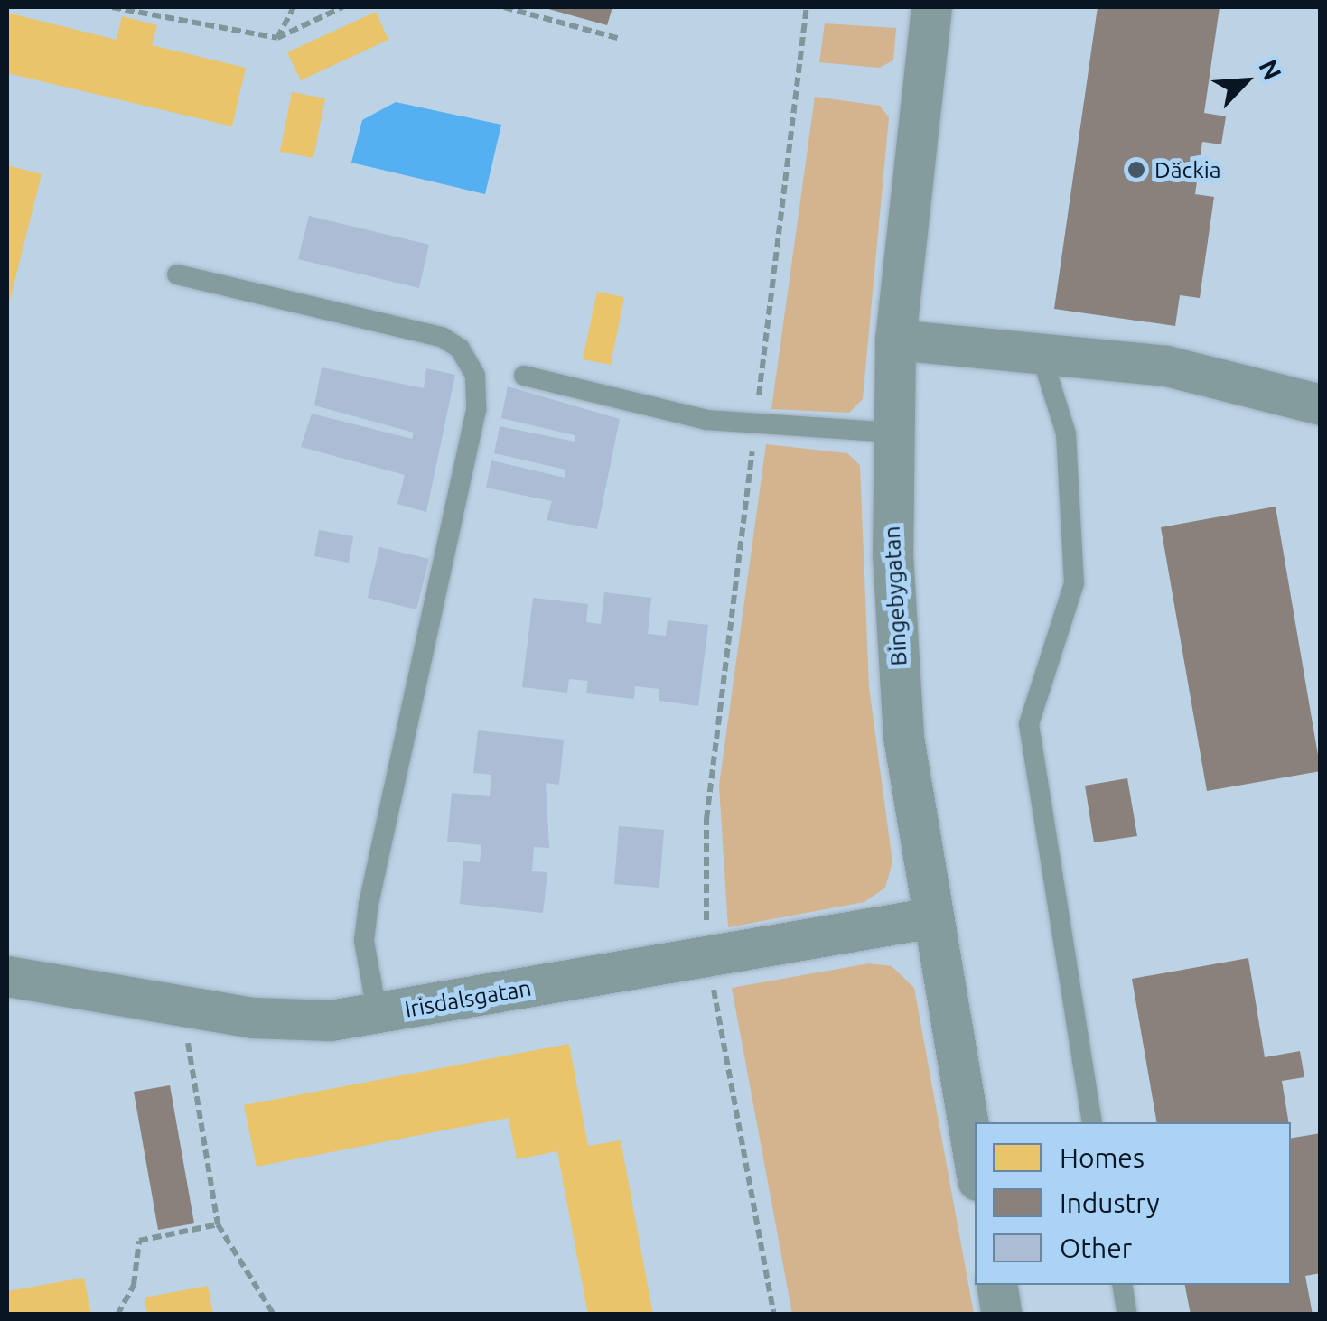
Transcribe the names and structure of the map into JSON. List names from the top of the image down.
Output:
{
  "streets": {
    "street": ["Bingebygatan", "Irisdalsgatan"]
  },
  "crossings": [
    ["Bingebygatan", "Irisdalsgatan"]
  ],
  "places": ["Däckia"],
  "legend": ["Homes", "Industry", "Other"],
  "north": "top right"
}
